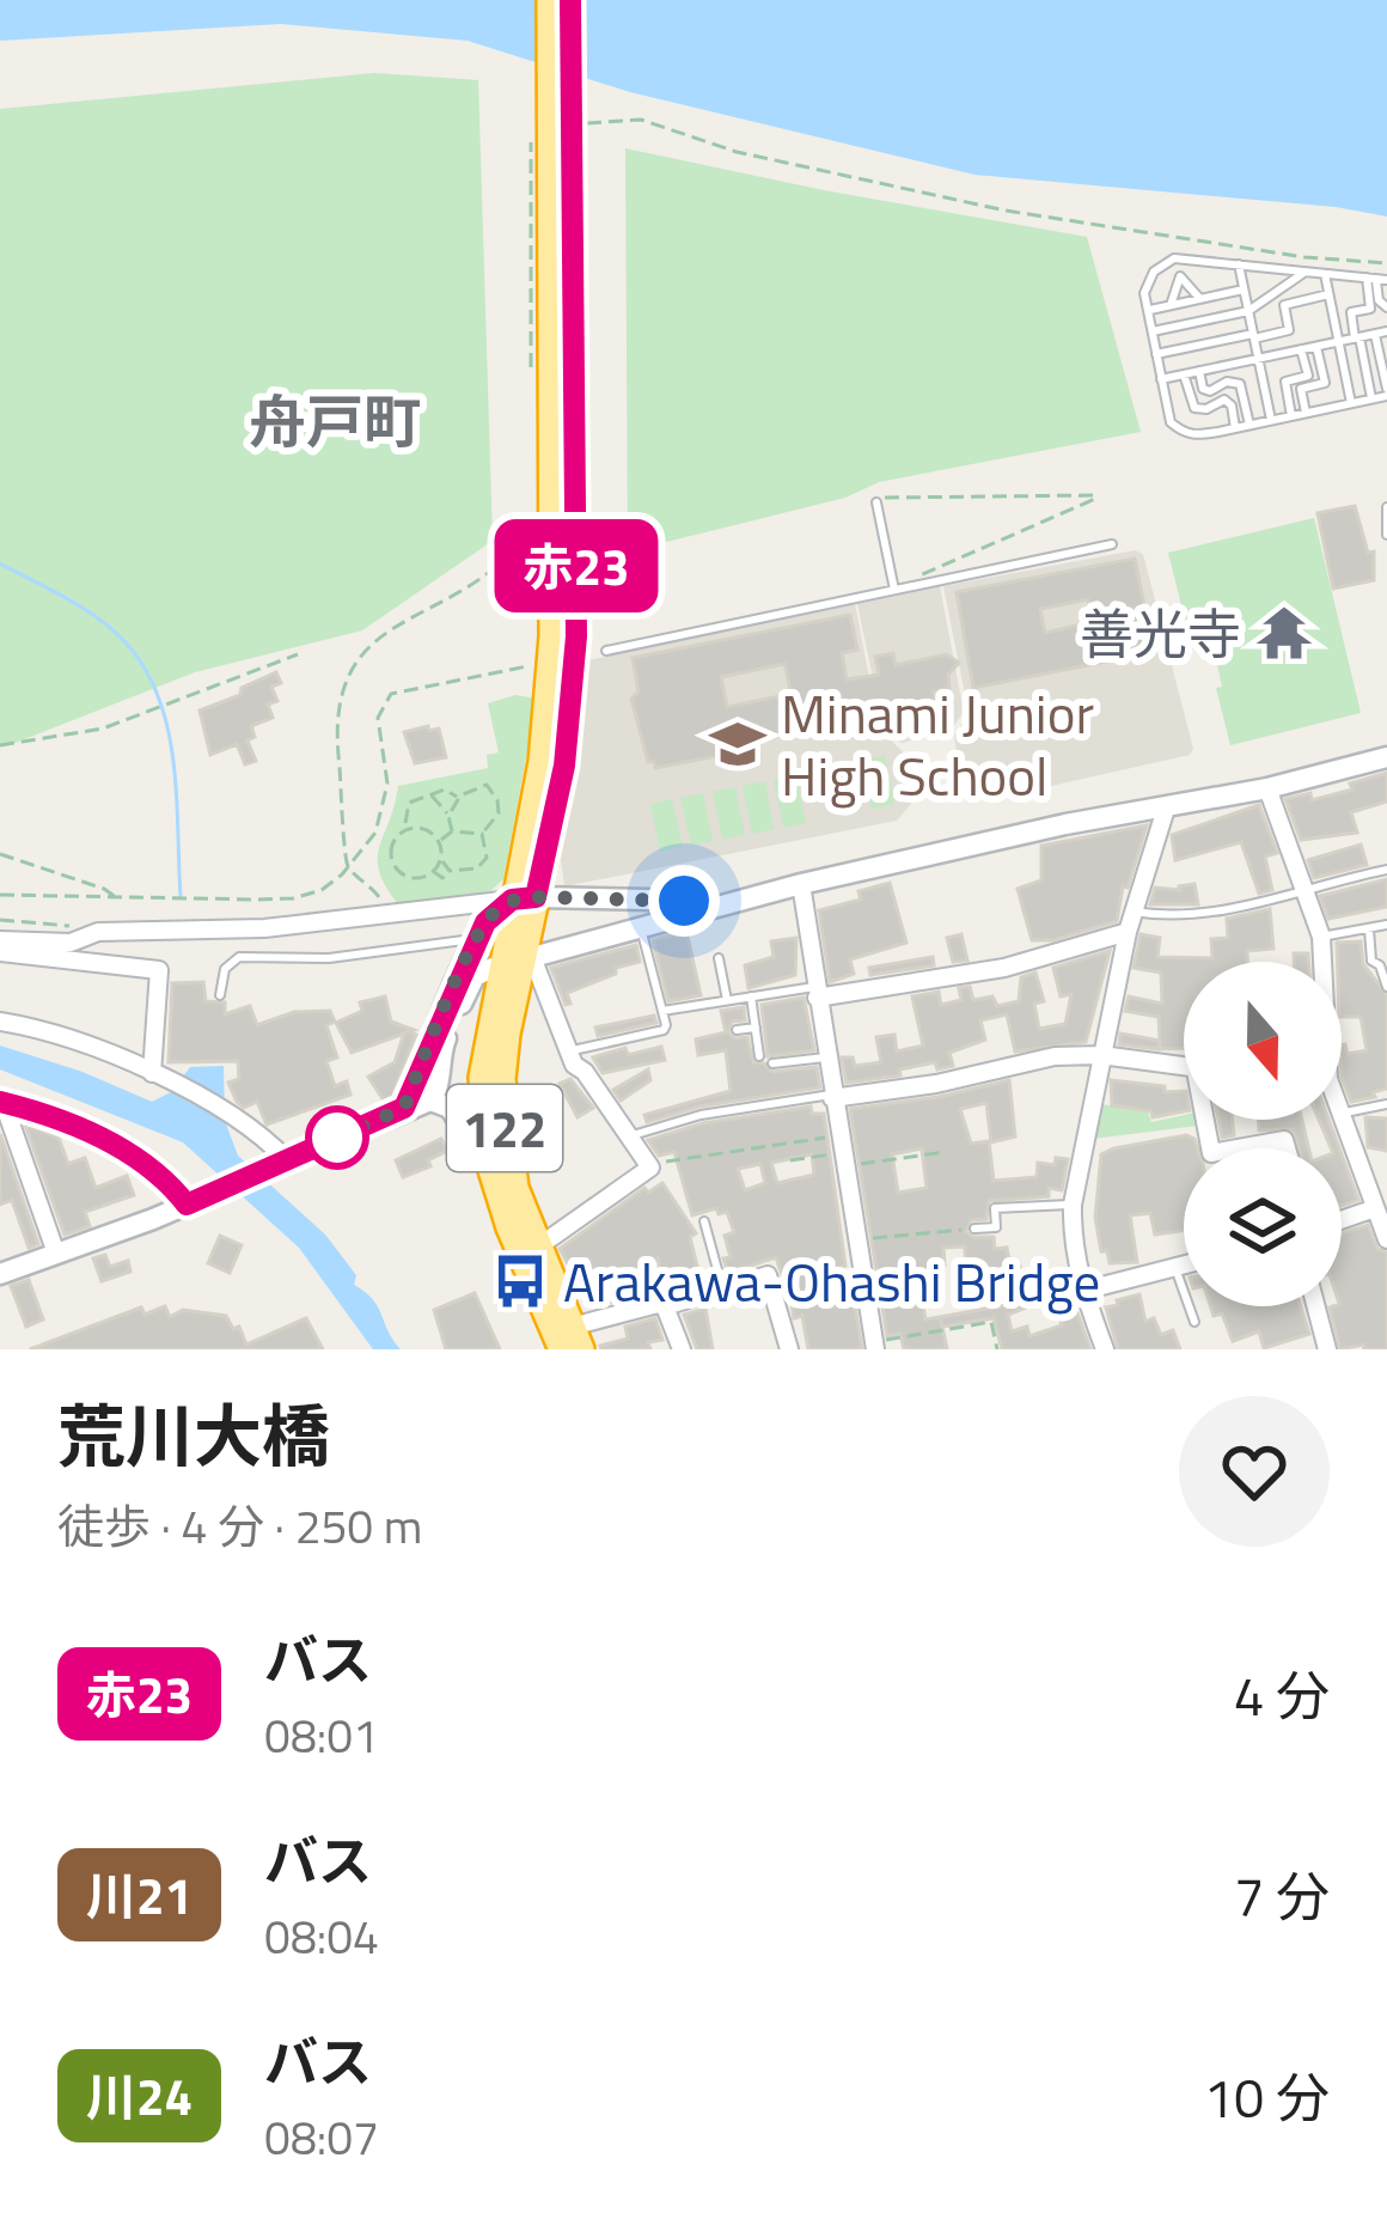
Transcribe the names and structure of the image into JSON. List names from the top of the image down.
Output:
{
  "streets": {
    "highway": ["122"]
  },
  "districts": ["舟戸町"],
  "places": {
    "temple": ["善光寺"],
    "school or university": ["Minami Junior High School"],
    "bus stop": ["Arakawa-Ohashi Bridge"]
  },
  "lines": ["bus line 赤23"],
  "north": "bottom",
  "page": {
    "on_map": "赤23",
    "heading": ["荒川大橋", "徒歩 · 4 分 · 250 m"],
    "list": [
      {
        "mark": "赤23",
        "name": "バス",
        "note": "08:01",
        "value": "4 分"
      },
      {
        "mark": "川21",
        "name": "バス",
        "note": "08:04",
        "value": "7 分"
      },
      {
        "mark": "川24",
        "name": "バス",
        "note": "08:07",
        "value": "10 分"
      }
    ]
  }
}
